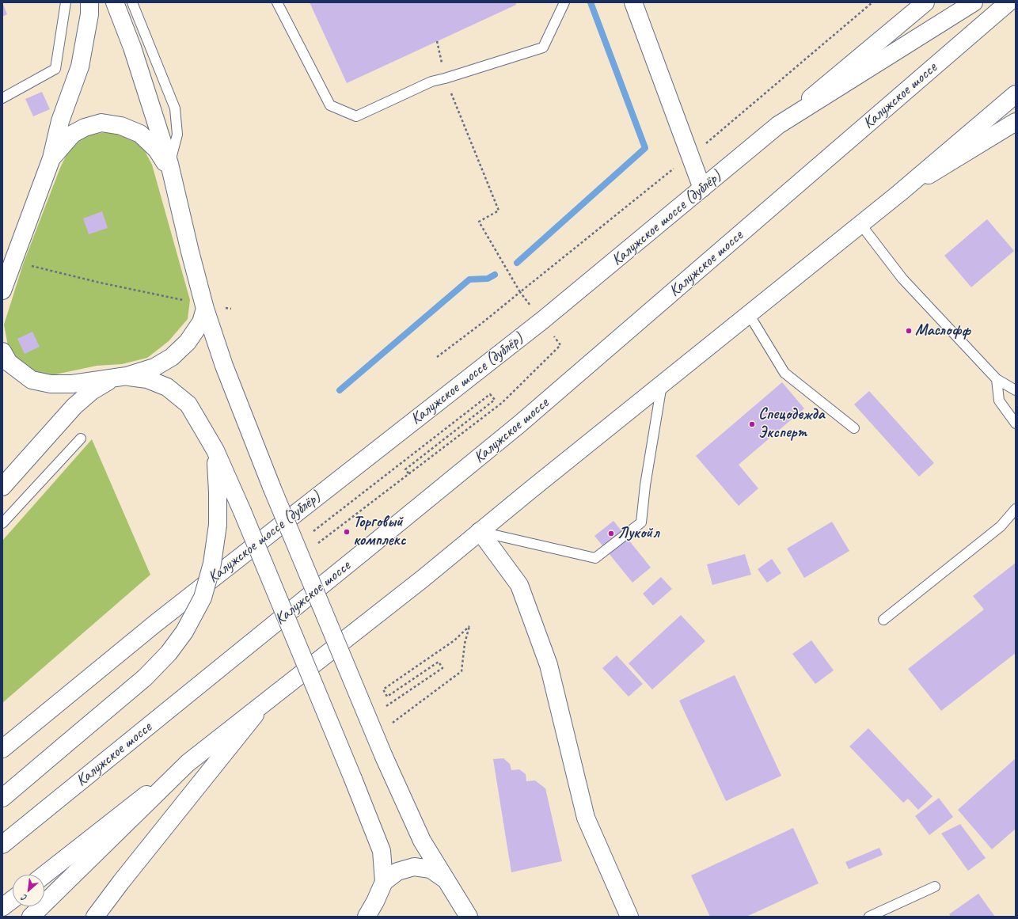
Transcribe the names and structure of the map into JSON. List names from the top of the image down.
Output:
{
  "streets": {
    "main road": ["Калужское шоссе", "Калужское шоссе (дублёр)"]
  },
  "places": [
    "Маслофф",
    "Спецодежда Эксперт",
    "Торговый комплекс",
    "Лукойл"
  ],
  "north": "bottom left"
}
